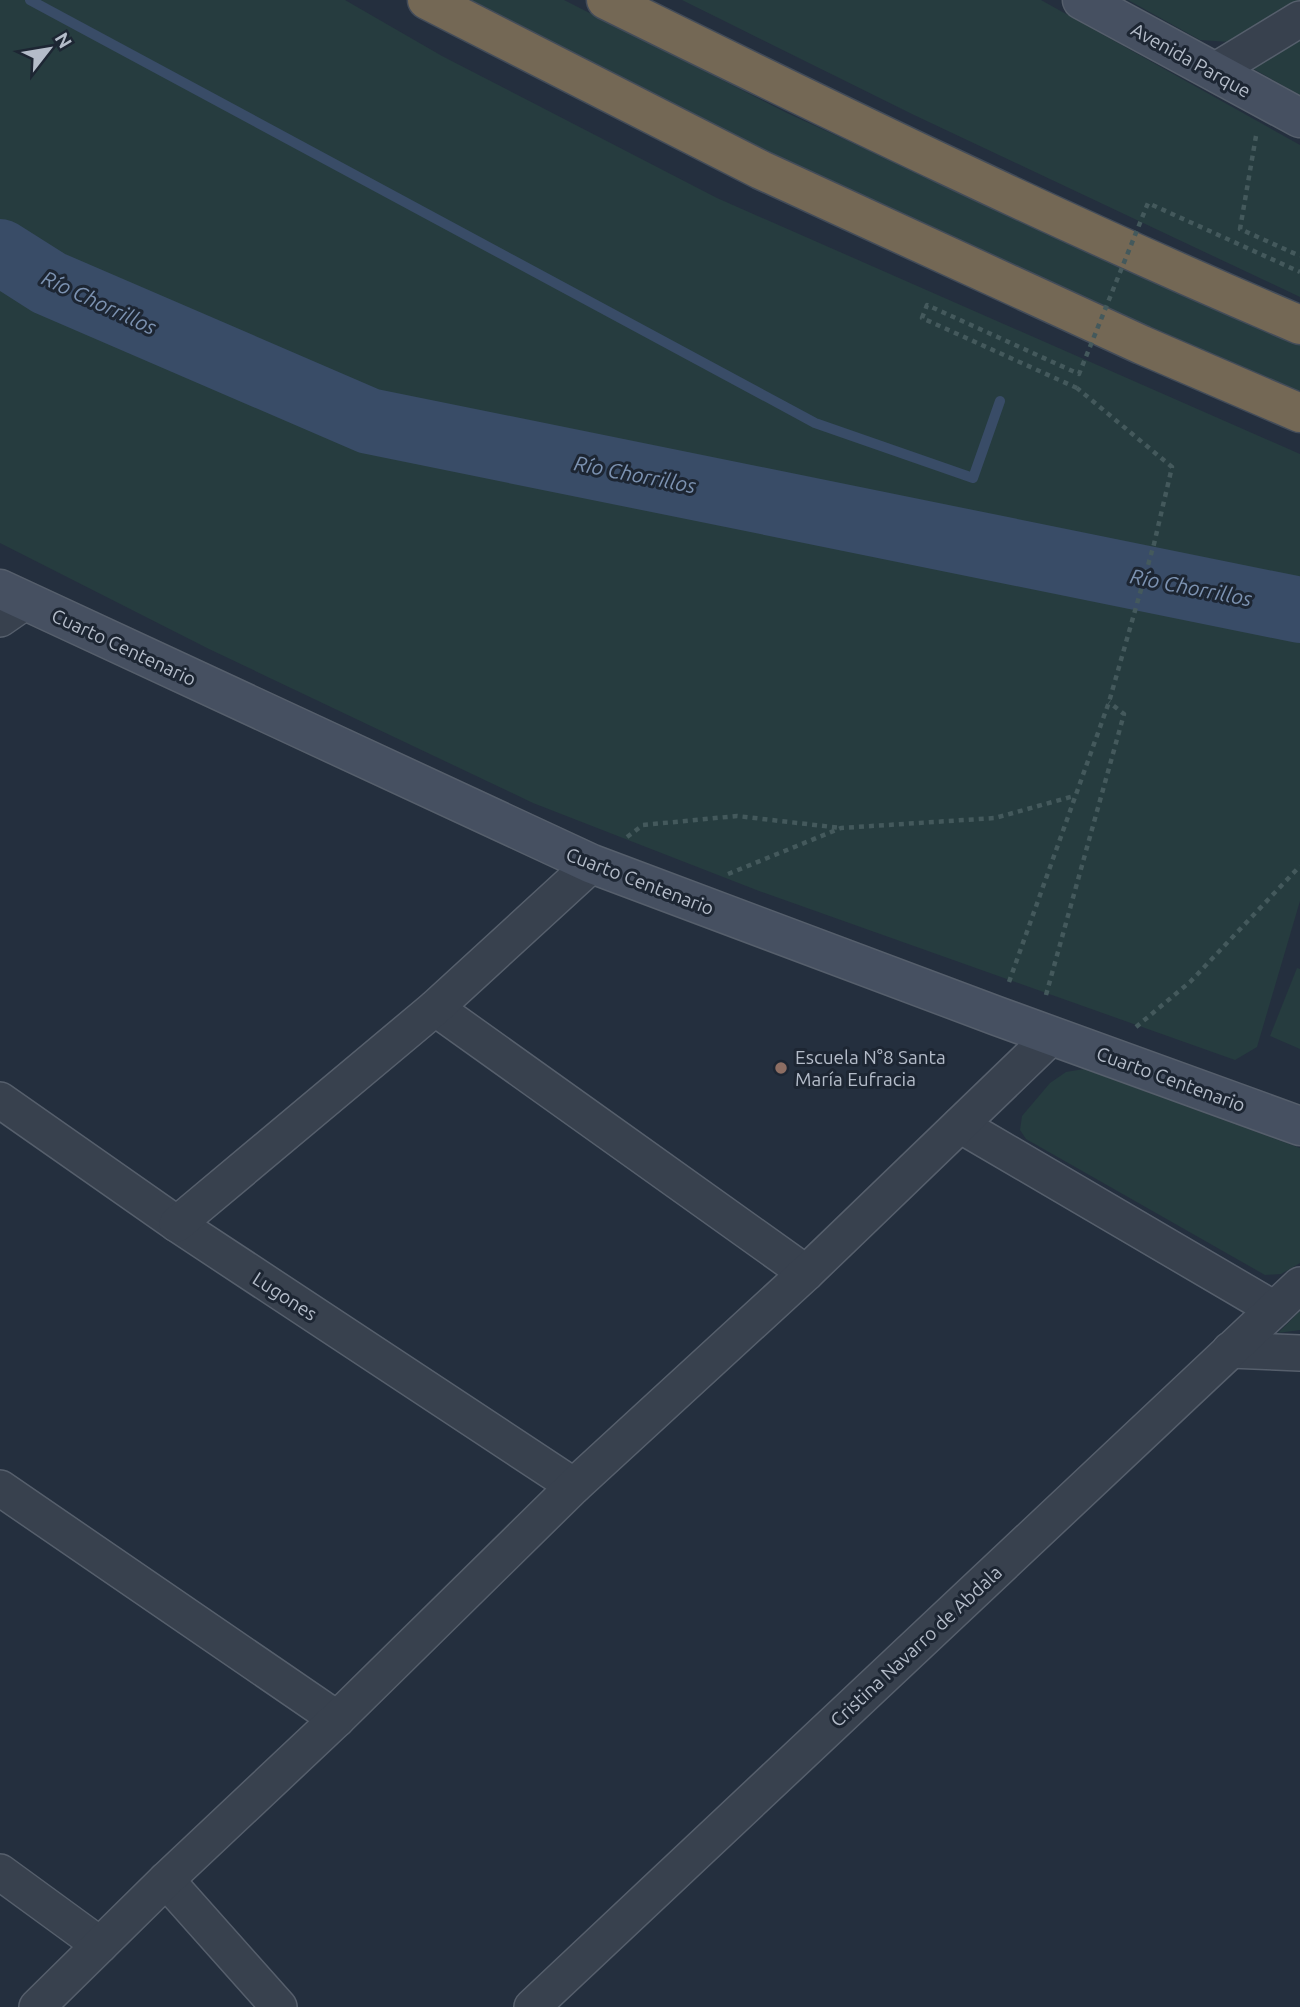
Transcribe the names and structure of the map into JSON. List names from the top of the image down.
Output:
{
  "streets": {
    "main road": ["Avenida Parque", "Cuarto Centenario"],
    "street": ["Lugones", "Cristina Navarro de Abdala"]
  },
  "water": ["Río Chorrillos"],
  "places": ["Escuela N°8 Santa María Eufracia"],
  "north": "top right"
}
